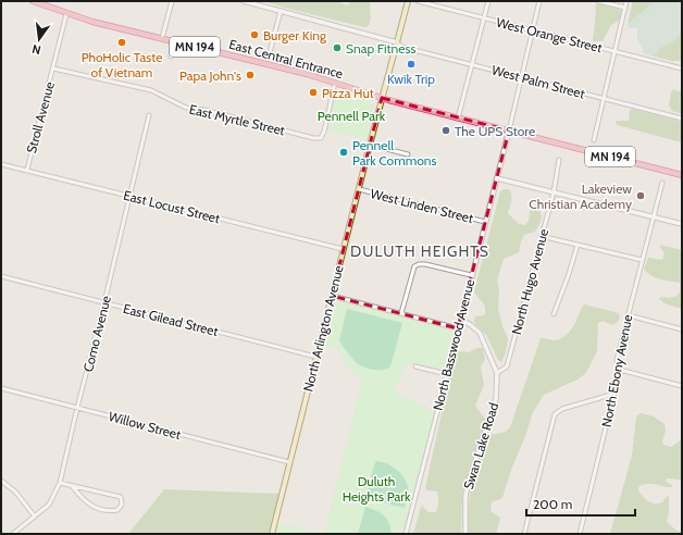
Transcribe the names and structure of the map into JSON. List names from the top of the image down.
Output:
{
  "streets": {
    "highway": ["MN 194", "East Central Entrance"],
    "main road": ["North Arlington Avenue"],
    "street": [
      "West Orange Street",
      "West Palm Street",
      "Stroll Avenue",
      "East Myrtle Street",
      "West Linden Street",
      "East Locust Street",
      "North Hugo Avenue",
      "East Gilead Street",
      "Como Avenue",
      "North Basswood Avenue",
      "North Ebony Avenue",
      "Willow Street",
      "Swan Lake Road"
    ]
  },
  "crossings": [
    ["MN 194", "East Central Entrance"],
    ["MN 194", "North Arlington Avenue"],
    ["MN 194", "North Basswood Avenue"],
    ["East Central Entrance", "Stroll Avenue"],
    ["East Central Entrance", "East Myrtle Street"],
    ["East Central Entrance", "North Arlington Avenue"],
    ["West Palm Street", "North Arlington Avenue"],
    ["Stroll Avenue", "East Myrtle Street"],
    ["Stroll Avenue", "East Locust Street"],
    ["West Linden Street", "North Arlington Avenue"],
    ["West Linden Street", "North Basswood Avenue"],
    ["East Locust Street", "North Arlington Avenue"],
    ["East Locust Street", "Como Avenue"],
    ["North Hugo Avenue", "Swan Lake Road"],
    ["East Gilead Street", "North Arlington Avenue"],
    ["East Gilead Street", "Como Avenue"],
    ["North Arlington Avenue", "Willow Street"],
    ["Como Avenue", "Willow Street"],
    ["North Basswood Avenue", "Swan Lake Road"]
  ],
  "districts": ["DULUTH HEIGHTS"],
  "parks": ["Pennell Park", "Duluth Heights Park"],
  "places": [
    "Burger King",
    "PhoHolic Taste of Vietnam",
    "Snap Fitness",
    "Kwik Trip",
    "Papa John's",
    "Pizza Hut",
    "The UPS Store",
    "Pennell Park Commons",
    "Lakeview Christian Academy"
  ],
  "scale_bar": "200 m",
  "north": "bottom"
}
